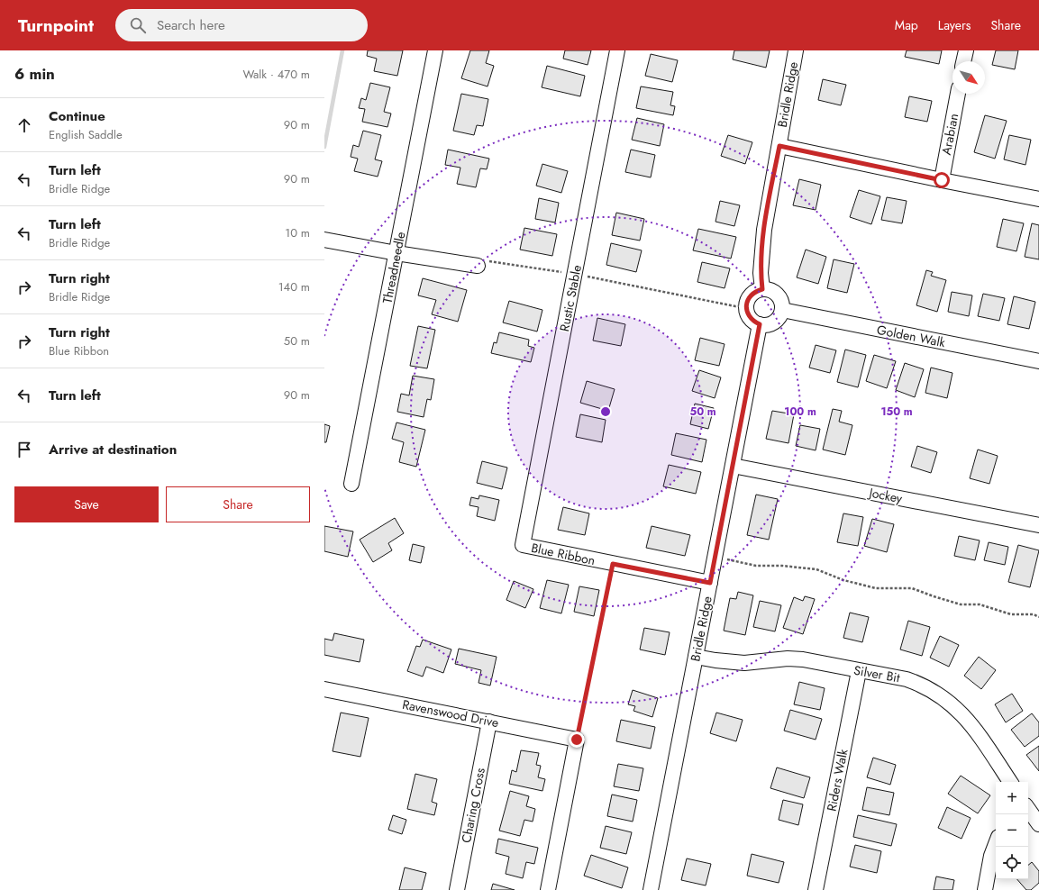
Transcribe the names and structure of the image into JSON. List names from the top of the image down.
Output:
{
  "streets": {
    "street": [
      "Bridle Ridge",
      "Arabian",
      "Threadneedle",
      "Rustic Stable",
      "Golden Walk",
      "Jockey",
      "Blue Ribbon",
      "Silver Bit",
      "Ravenswood Drive",
      "Riders Walk",
      "Charing Cross"
    ]
  },
  "crossings": [
    ["Bridle Ridge", "Golden Walk"],
    ["Bridle Ridge", "Jockey"],
    ["Bridle Ridge", "Blue Ribbon"],
    ["Bridle Ridge", "Silver Bit"],
    ["Rustic Stable", "Blue Ribbon"],
    ["Silver Bit", "Riders Walk"],
    ["Ravenswood Drive", "Charing Cross"]
  ],
  "north": "bottom right",
  "page": {
    "header": "Turnpoint",
    "search": "Search here",
    "nav": ["Map", "Layers", "Share"],
    "heading": ["6 min", "Walk · 470 m"],
    "list": [
      ["Continue", "English Saddle", "90 m"],
      ["Turn left", "Bridle Ridge", "90 m"],
      ["Turn left", "Bridle Ridge", "10 m"],
      ["Turn right", "Bridle Ridge", "140 m"],
      ["Turn right", "Blue Ribbon", "50 m"],
      ["Turn left", "90 m"],
      "Arrive at destination"
    ],
    "buttons": ["Save", "Share"],
    "map_buttons": ["+", "−"]
  },
  "rings": ["50 m", "100 m", "150 m"]
}
